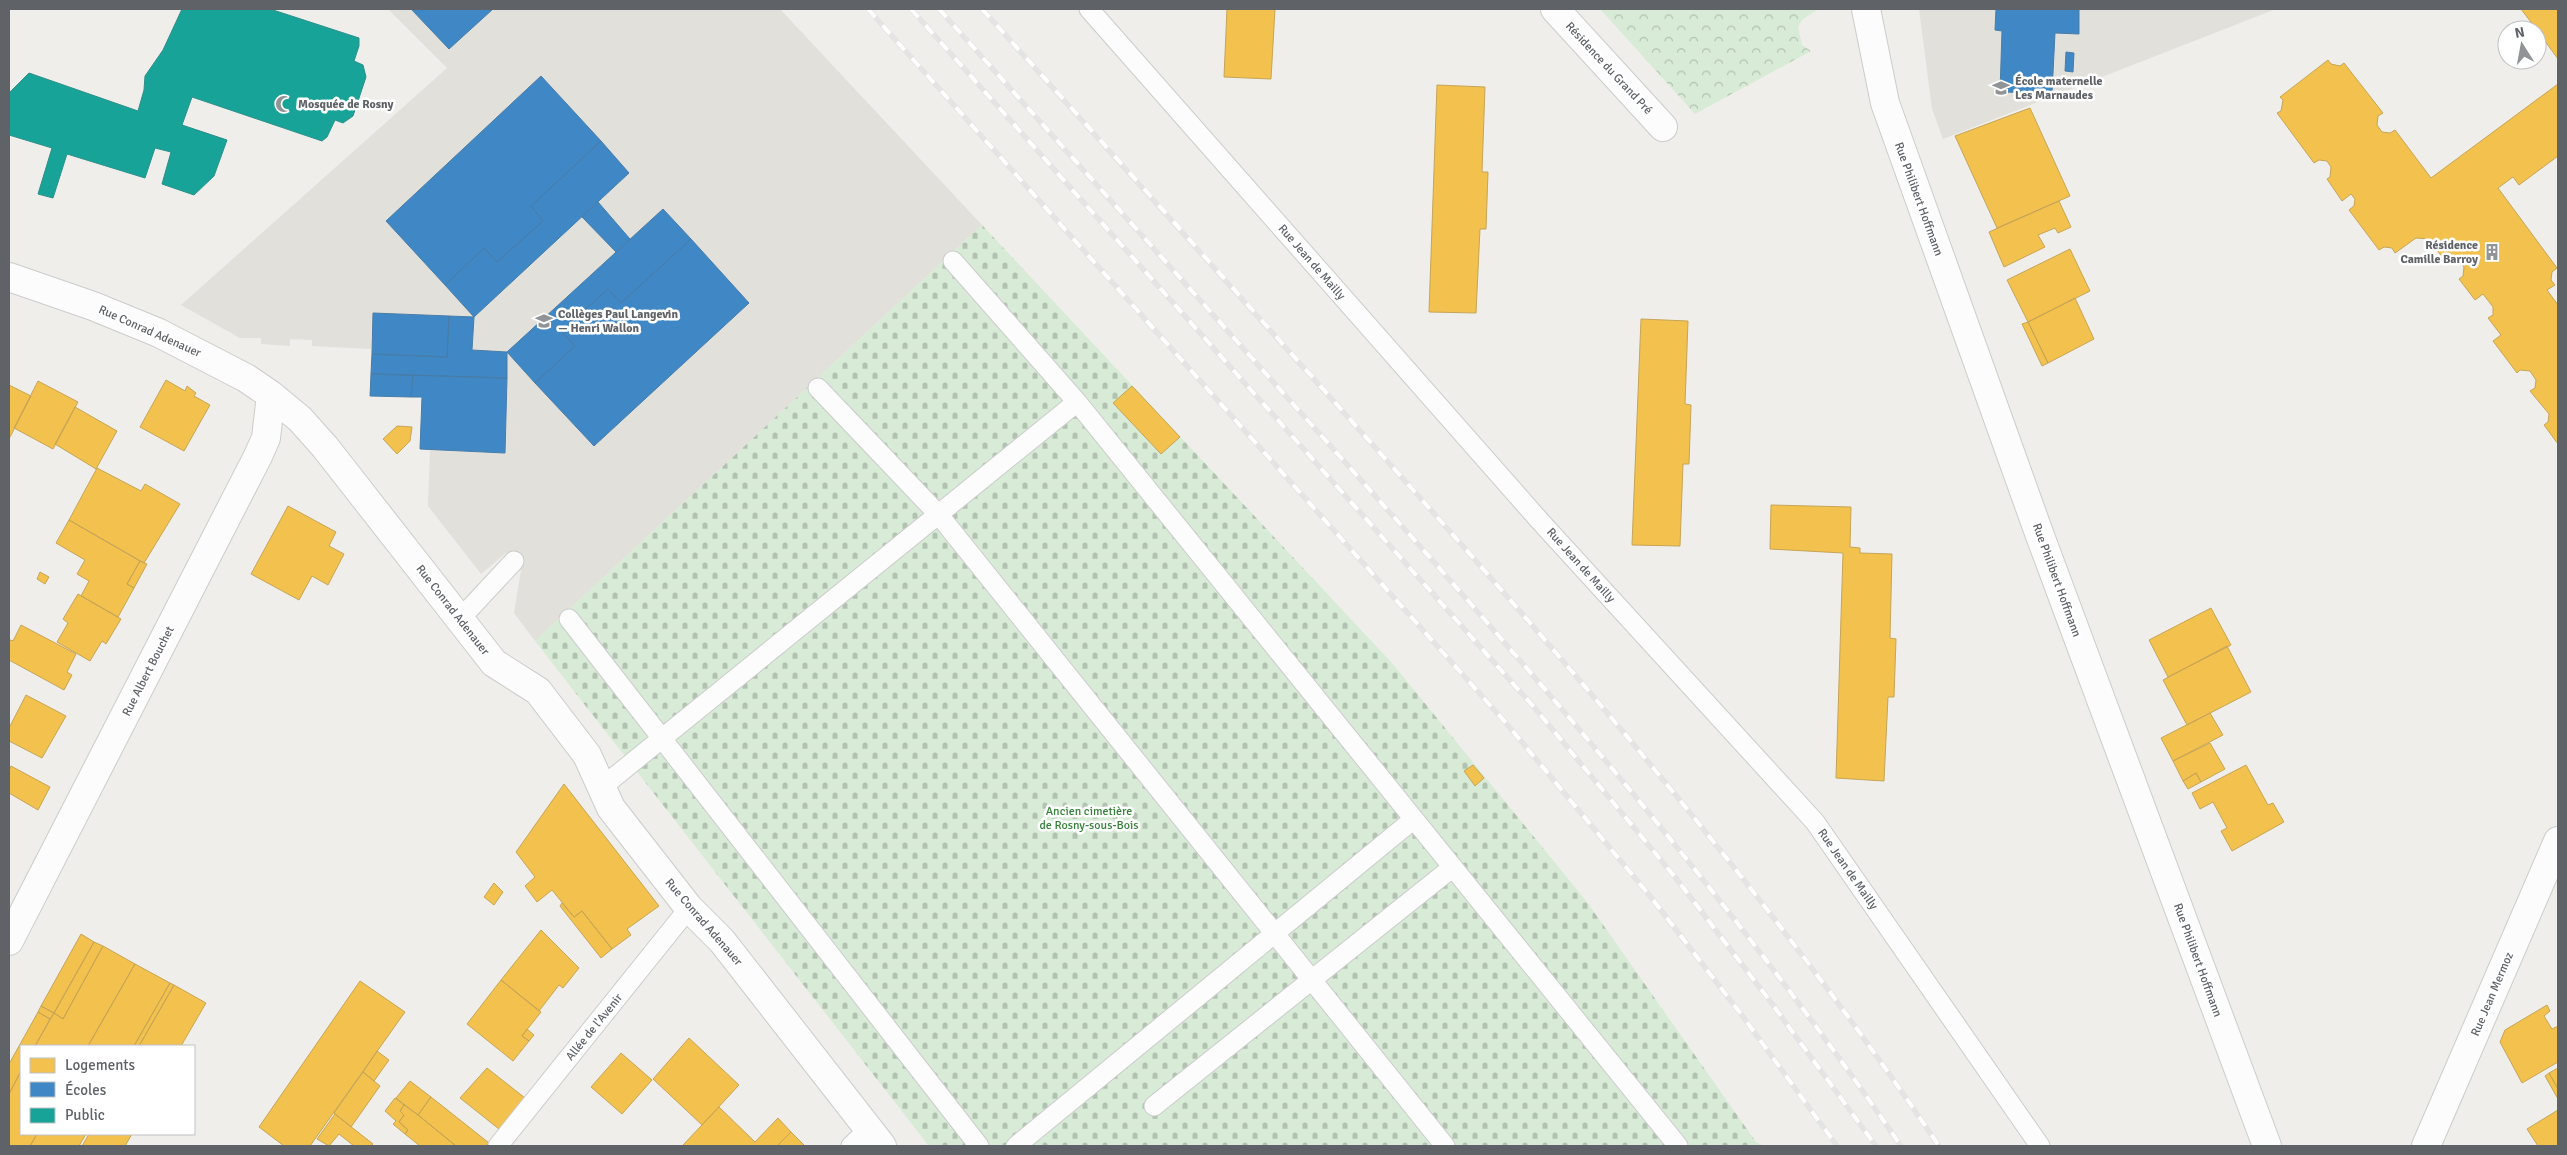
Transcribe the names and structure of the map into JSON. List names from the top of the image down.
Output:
{
  "streets": {
    "street": [
      "Résidence du Grand Pré",
      "Rue Philibert Hoffmann",
      "Rue Conrad Adenauer",
      "Rue Albert Bouchet",
      "Rue Jean Mermoz"
    ],
    "lane": ["Rue Jean de Mailly", "Allée de l'Avenir"]
  },
  "crossings": [
    ["Rue Conrad Adenauer", "Rue Albert Bouchet"],
    ["Rue Conrad Adenauer", "Allée de l'Avenir"]
  ],
  "parks": ["Ancien cimetière de Rosny-sous-Bois"],
  "places": {
    "school or university": ["École maternelle Les Marnaudes", "Collèges Paul Langevin — Henri Wallon"],
    "mosque": ["Mosquée de Rosny"],
    "building": ["Résidence Camille Barroy"]
  },
  "legend": ["Logements", "Écoles", "Public"],
  "north": "top"
}
